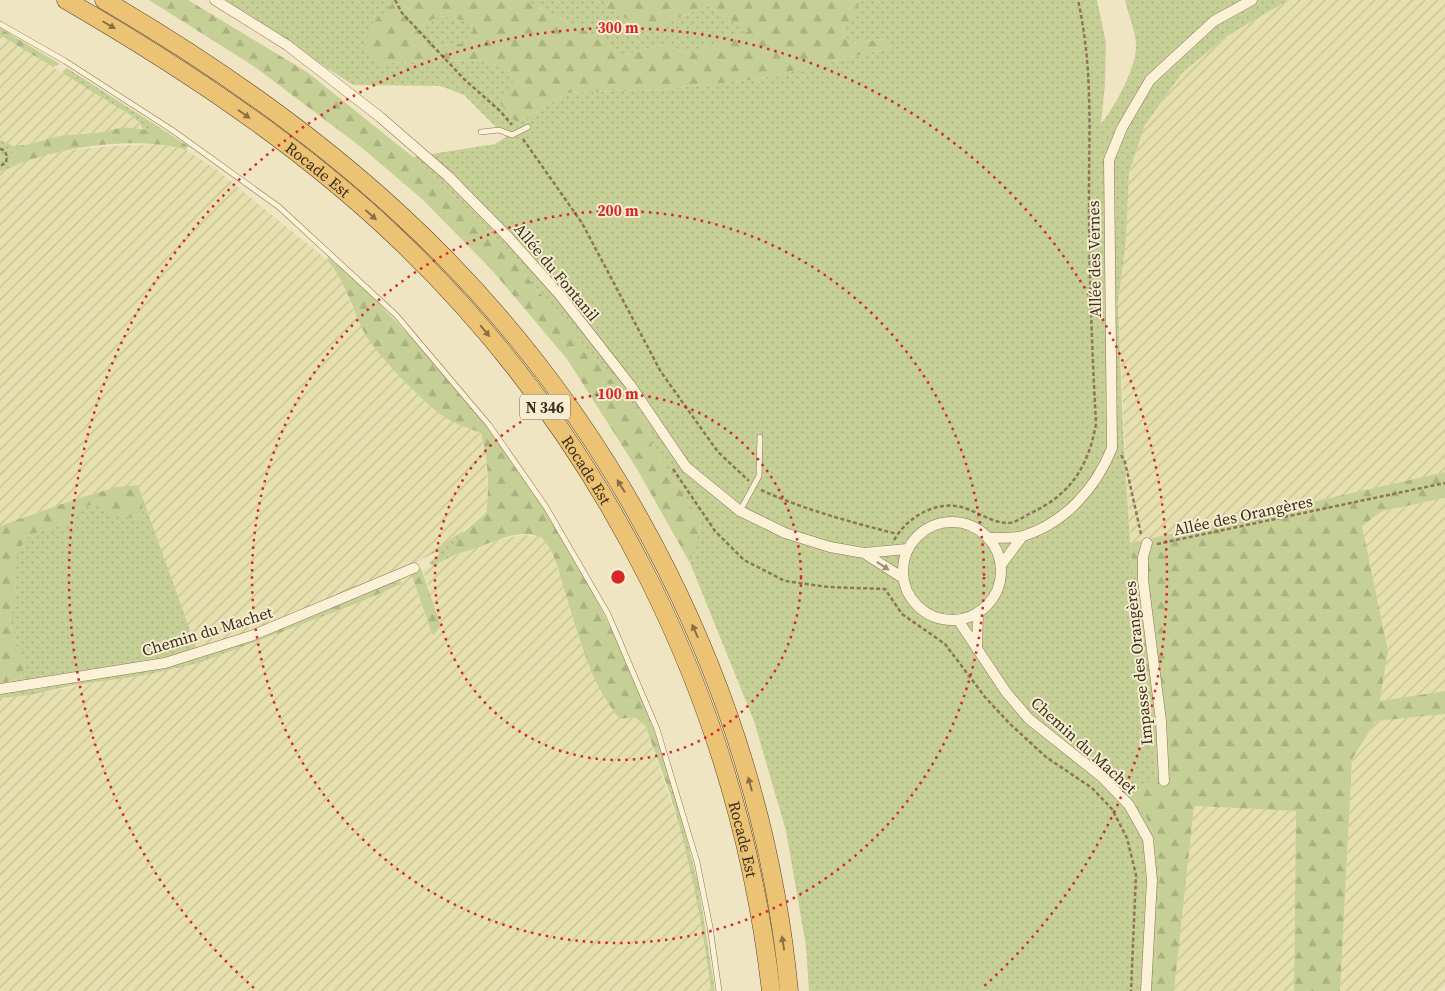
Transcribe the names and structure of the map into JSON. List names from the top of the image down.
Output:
{
  "streets": {
    "highway": ["Rocade Est", "N 346"],
    "street": [
      "Allée des Vernes",
      "Allée du Fontanil",
      "Chemin du Machet",
      "Impasse des Orangères"
    ],
    "path": ["Allée des Orangères"]
  },
  "crossings": [
    ["Allée des Vernes", "Allée du Fontanil"],
    ["Allée des Vernes", "Chemin du Machet"],
    ["Allée du Fontanil", "Chemin du Machet"],
    ["Allée des Orangères", "Impasse des Orangères"]
  ],
  "rings": ["300 m", "200 m", "100 m"]
}
